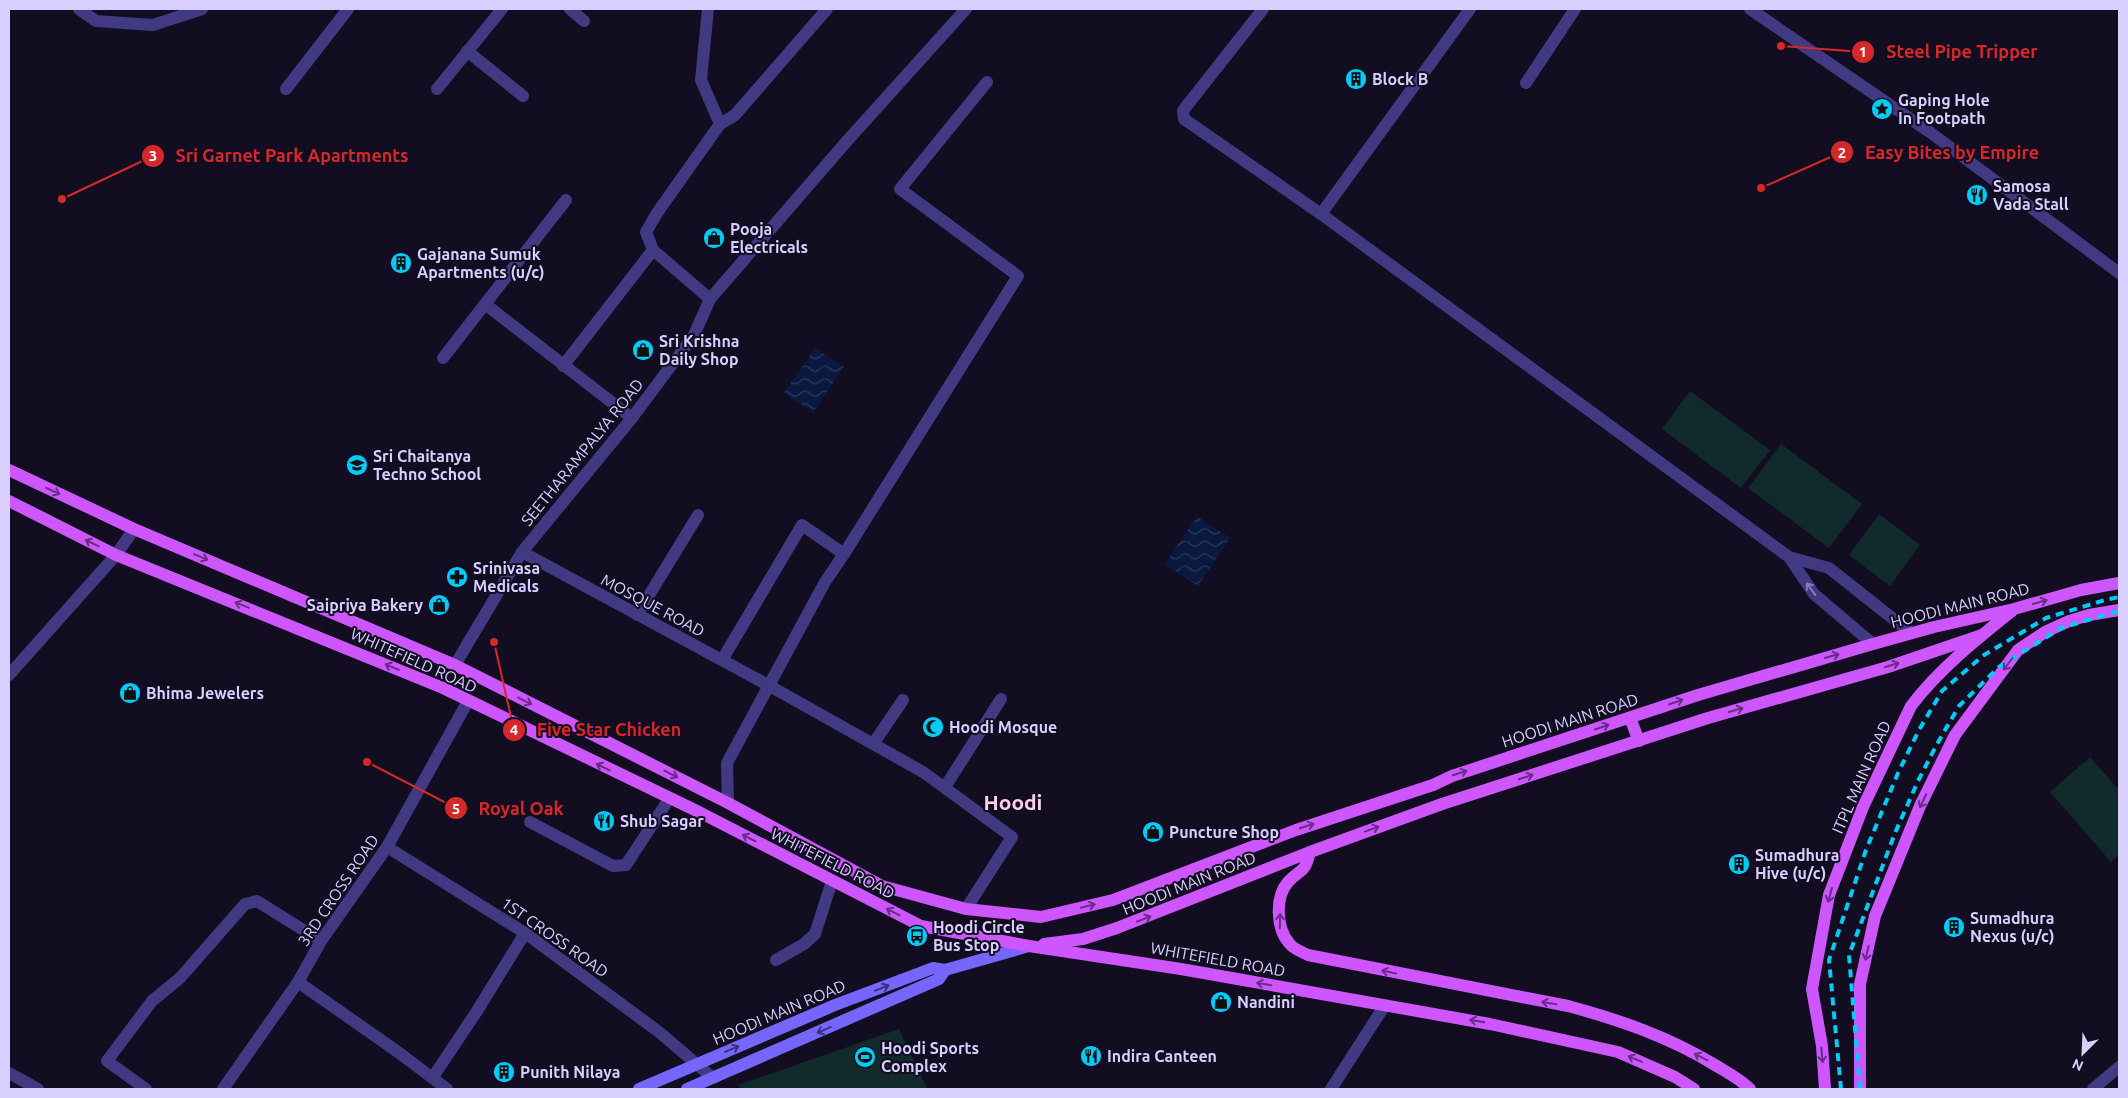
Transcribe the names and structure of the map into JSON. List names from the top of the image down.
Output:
{
  "streets": {
    "main road": ["HOODI MAIN ROAD", "WHITEFIELD ROAD", "ITPL MAIN ROAD"],
    "street": [
      "SEETHARAMPALYA ROAD",
      "MOSQUE ROAD",
      "3RD CROSS ROAD",
      "1ST CROSS ROAD"
    ]
  },
  "crossings": [
    ["SEETHARAMPALYA ROAD", "MOSQUE ROAD"],
    ["SEETHARAMPALYA ROAD", "WHITEFIELD ROAD"],
    ["MOSQUE ROAD", "WHITEFIELD ROAD"],
    ["HOODI MAIN ROAD", "WHITEFIELD ROAD"],
    ["HOODI MAIN ROAD", "ITPL MAIN ROAD"],
    ["HOODI MAIN ROAD", "1ST CROSS ROAD"],
    ["WHITEFIELD ROAD", "3RD CROSS ROAD"],
    ["3RD CROSS ROAD", "1ST CROSS ROAD"]
  ],
  "one_way": ["HOODI MAIN ROAD"],
  "districts": ["Hoodi"],
  "places": {
    "other": [
      "Steel Pipe Tripper",
      "Easy Bites by Empire",
      "Sri Garnet Park Apartments",
      "Five Star Chicken",
      "Royal Oak"
    ],
    "building": [
      "Block B",
      "Gajanana Sumuk Apartments (u/c)",
      "Sumadhura Hive (u/c)",
      "Sumadhura Nexus (u/c)",
      "Punith Nilaya"
    ],
    "place": ["Gaping Hole In Footpath"],
    "restaurant": ["Samosa Vada Stall", "Shub Sagar", "Indira Canteen"],
    "shop": [
      "Pooja Electricals",
      "Sri Krishna Daily Shop",
      "Saipriya Bakery",
      "Bhima Jewelers",
      "Puncture Shop",
      "Nandini"
    ],
    "school or university": ["Sri Chaitanya Techno School"],
    "pharmacy": ["Srinivasa Medicals"],
    "mosque": ["Hoodi Mosque"],
    "bus stop": ["Hoodi Circle Bus Stop"],
    "sports": ["Hoodi Sports Complex"]
  },
  "north": "bottom left"
}
